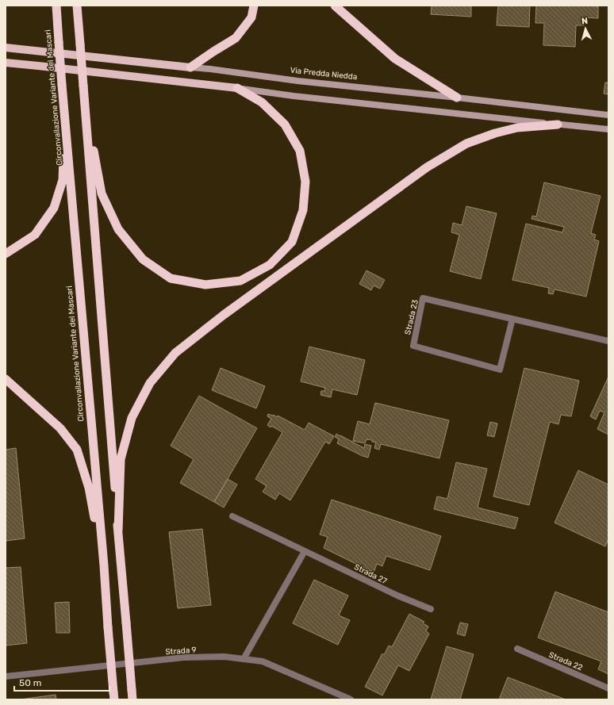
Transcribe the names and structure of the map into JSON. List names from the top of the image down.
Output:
{
  "streets": {
    "highway": ["Circonvallazione Variante del Mascari"],
    "main road": ["Via Predda Niedda"],
    "street": [
      "Strada 23",
      "Strada 27",
      "Strada 9",
      "Strada 22"
    ]
  },
  "scale_bar": "50 m",
  "north": "top"
}
